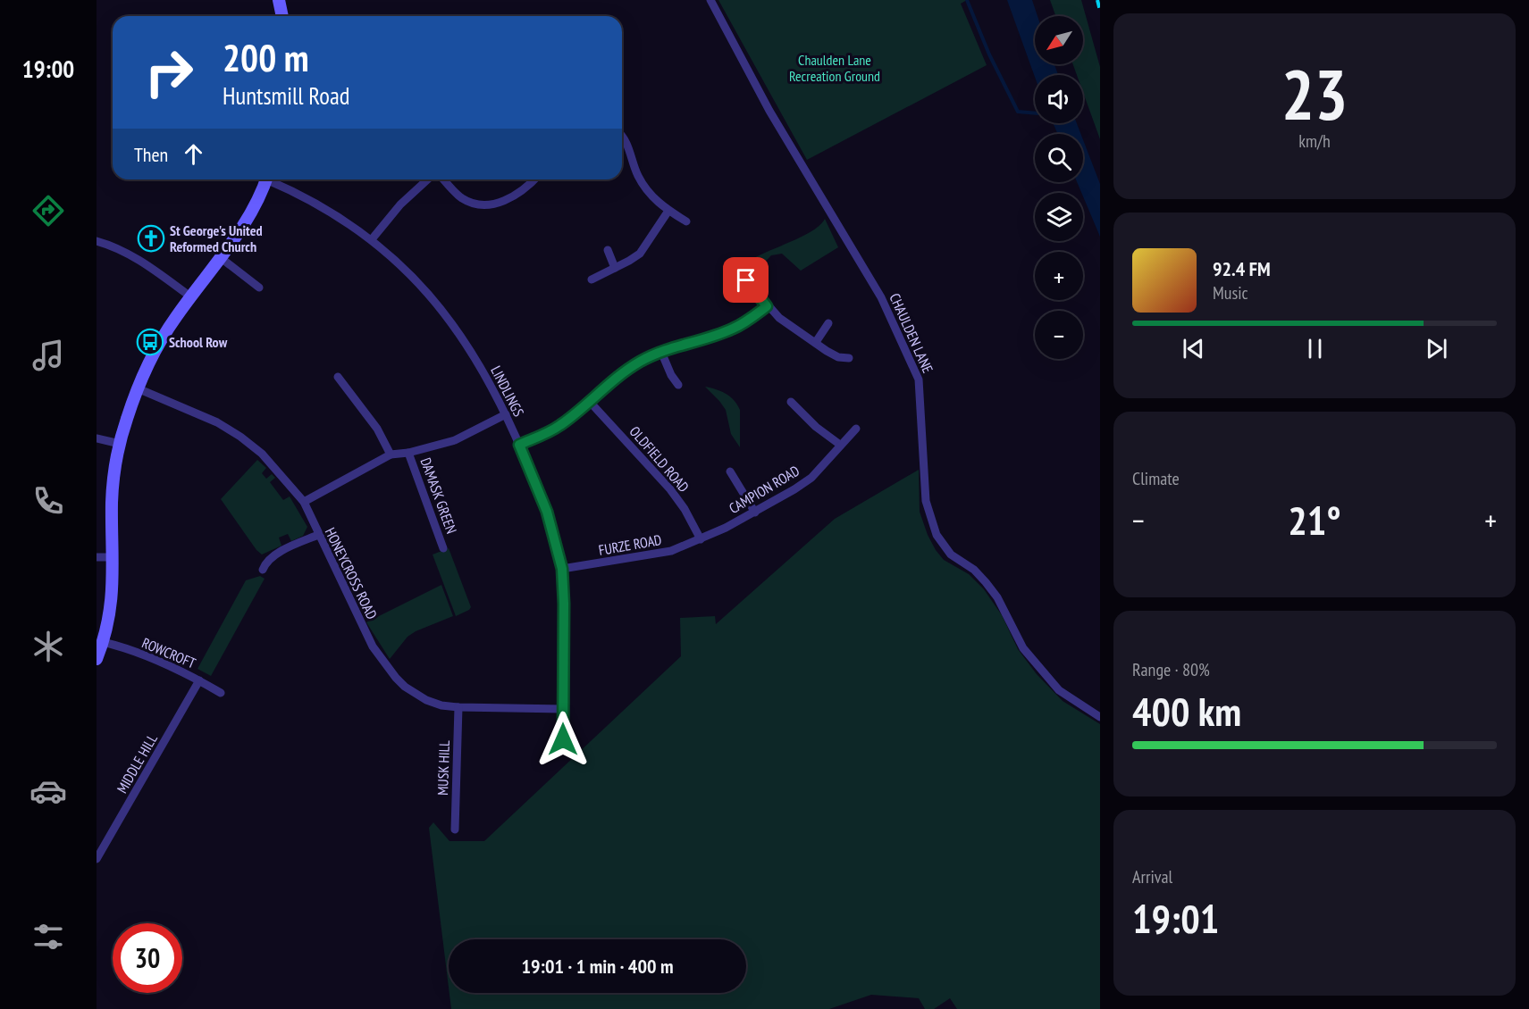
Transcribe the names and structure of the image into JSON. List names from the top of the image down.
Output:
{
  "streets": {
    "street": [
      "CHAULDEN LANE",
      "LINDLINGS",
      "OLDFIELD ROAD",
      "CAMPION ROAD",
      "DAMASK GREEN",
      "FURZE ROAD",
      "HONEYCROSS ROAD",
      "ROWCROFT",
      "MIDDLE HILL",
      "MUSK HILL"
    ]
  },
  "crossings": [
    ["LINDLINGS", "FURZE ROAD"],
    ["LINDLINGS", "HONEYCROSS ROAD"],
    ["OLDFIELD ROAD", "CAMPION ROAD"],
    ["OLDFIELD ROAD", "FURZE ROAD"],
    ["CAMPION ROAD", "FURZE ROAD"],
    ["HONEYCROSS ROAD", "MUSK HILL"],
    ["ROWCROFT", "MIDDLE HILL"]
  ],
  "parks": ["Chaulden Lane Recreation Ground"],
  "places": {
    "church": ["St George's United Reformed Church"],
    "bus stop": ["School Row"]
  },
  "north": "bottom left",
  "page": {
    "tabs": "19:00",
    "tile": [
      ["23", "km/h"],
      "Climate",
      ["Range · 80%", "400 km"],
      ["Arrival", "19:01"]
    ],
    "map_buttons": ["+", "−"],
    "turn": ["200 m", "Huntsmill Road"],
    "then": "Then",
    "song": ["92.4 FM", "Music"],
    "heat": ["−", "21°", "+"],
    "limit": "30",
    "trip": "19:01 · 1 min · 400 m"
  }
}
